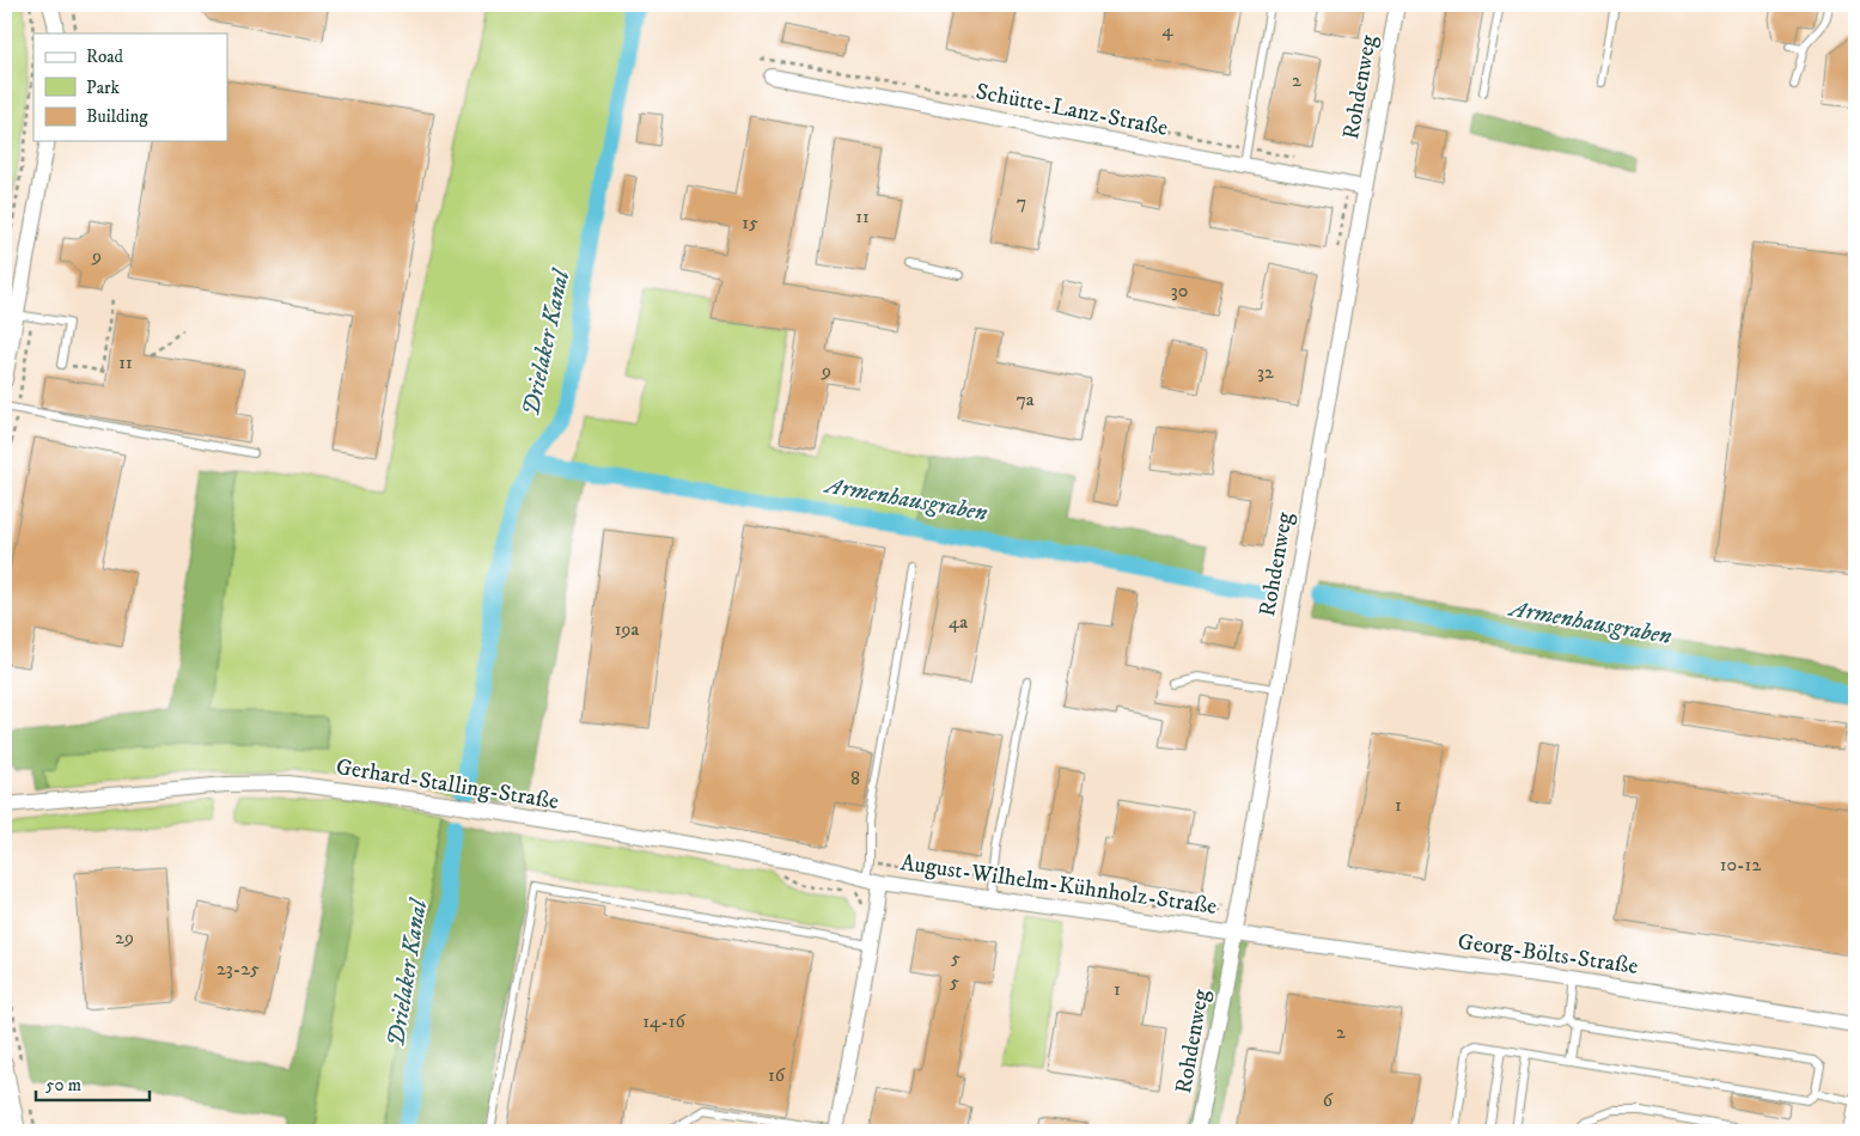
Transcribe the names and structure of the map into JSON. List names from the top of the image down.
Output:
{
  "streets": {
    "street": [
      "Rohdenweg",
      "Schütte-Lanz-Straße",
      "Gerhard-Stalling-Straße",
      "August-Wilhelm-Kühnholz-Straße",
      "Georg-Bölts-Straße"
    ]
  },
  "crossings": [
    ["Rohdenweg", "Schütte-Lanz-Straße"],
    ["Rohdenweg", "August-Wilhelm-Kühnholz-Straße"],
    ["Rohdenweg", "Georg-Bölts-Straße"],
    ["Gerhard-Stalling-Straße", "August-Wilhelm-Kühnholz-Straße"],
    ["August-Wilhelm-Kühnholz-Straße", "Georg-Bölts-Straße"]
  ],
  "water": ["Drielaker Kanal", "Armenhausgraben"],
  "house_numbers": [
    "4",
    "2",
    "7",
    "11",
    "15",
    "9",
    "30",
    "11",
    "9",
    "32",
    "7a",
    "4a",
    "19a",
    "8",
    "1",
    "10-12",
    "29",
    "5",
    "23-25",
    "5",
    "1",
    "14-16",
    "2",
    "16",
    "6"
  ],
  "legend": ["Road", "Park", "Building"],
  "scale_bar": "50 m"
}
